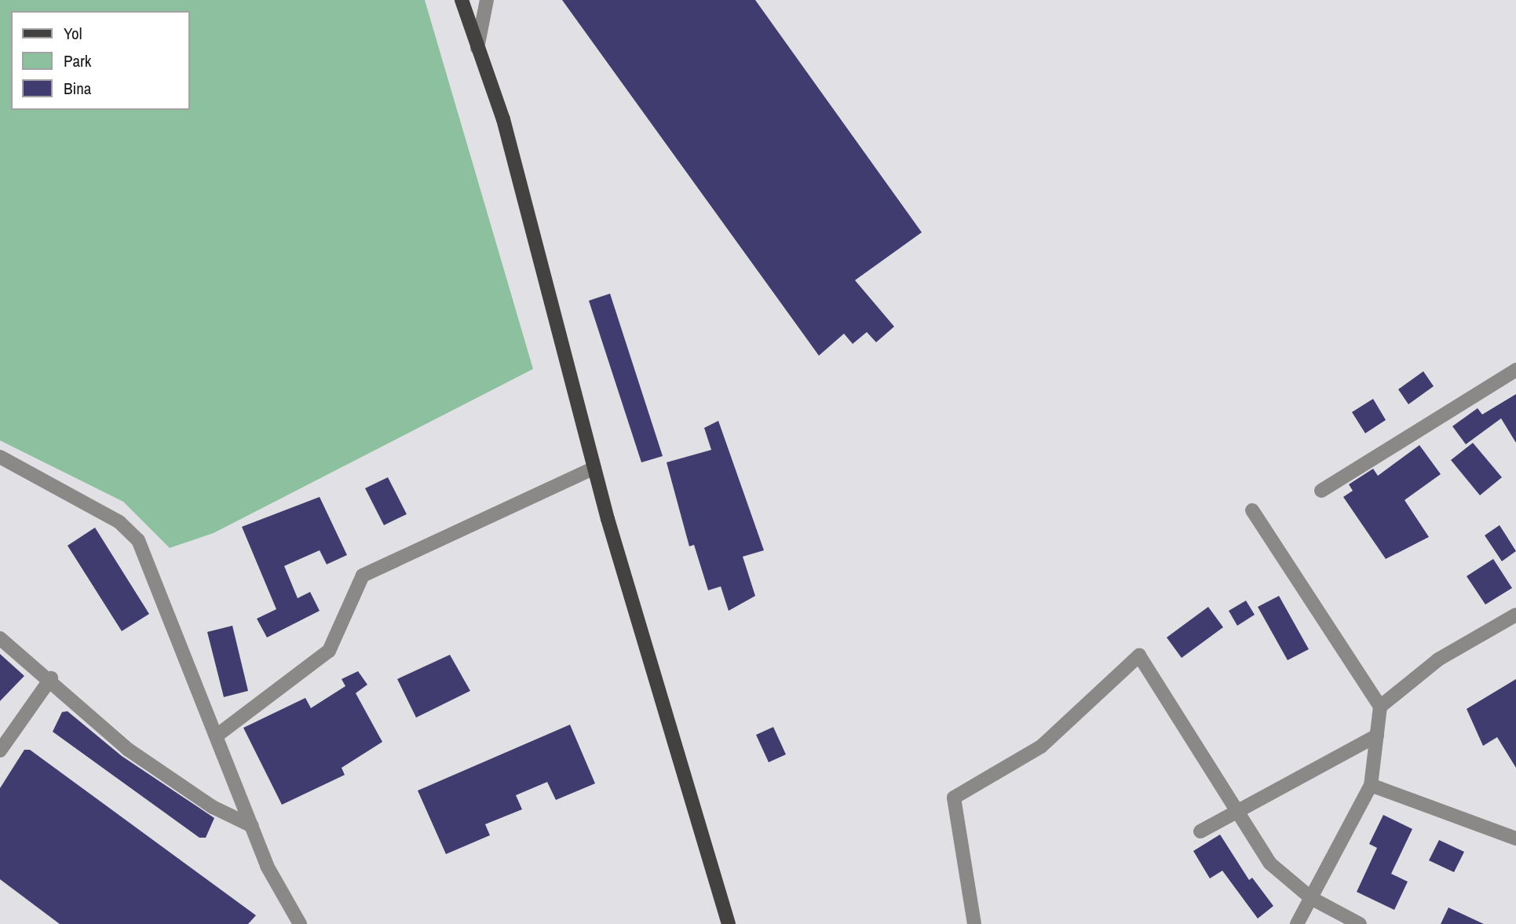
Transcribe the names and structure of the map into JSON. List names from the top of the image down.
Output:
{
  "legend": ["Yol", "Park", "Bina"]
}
